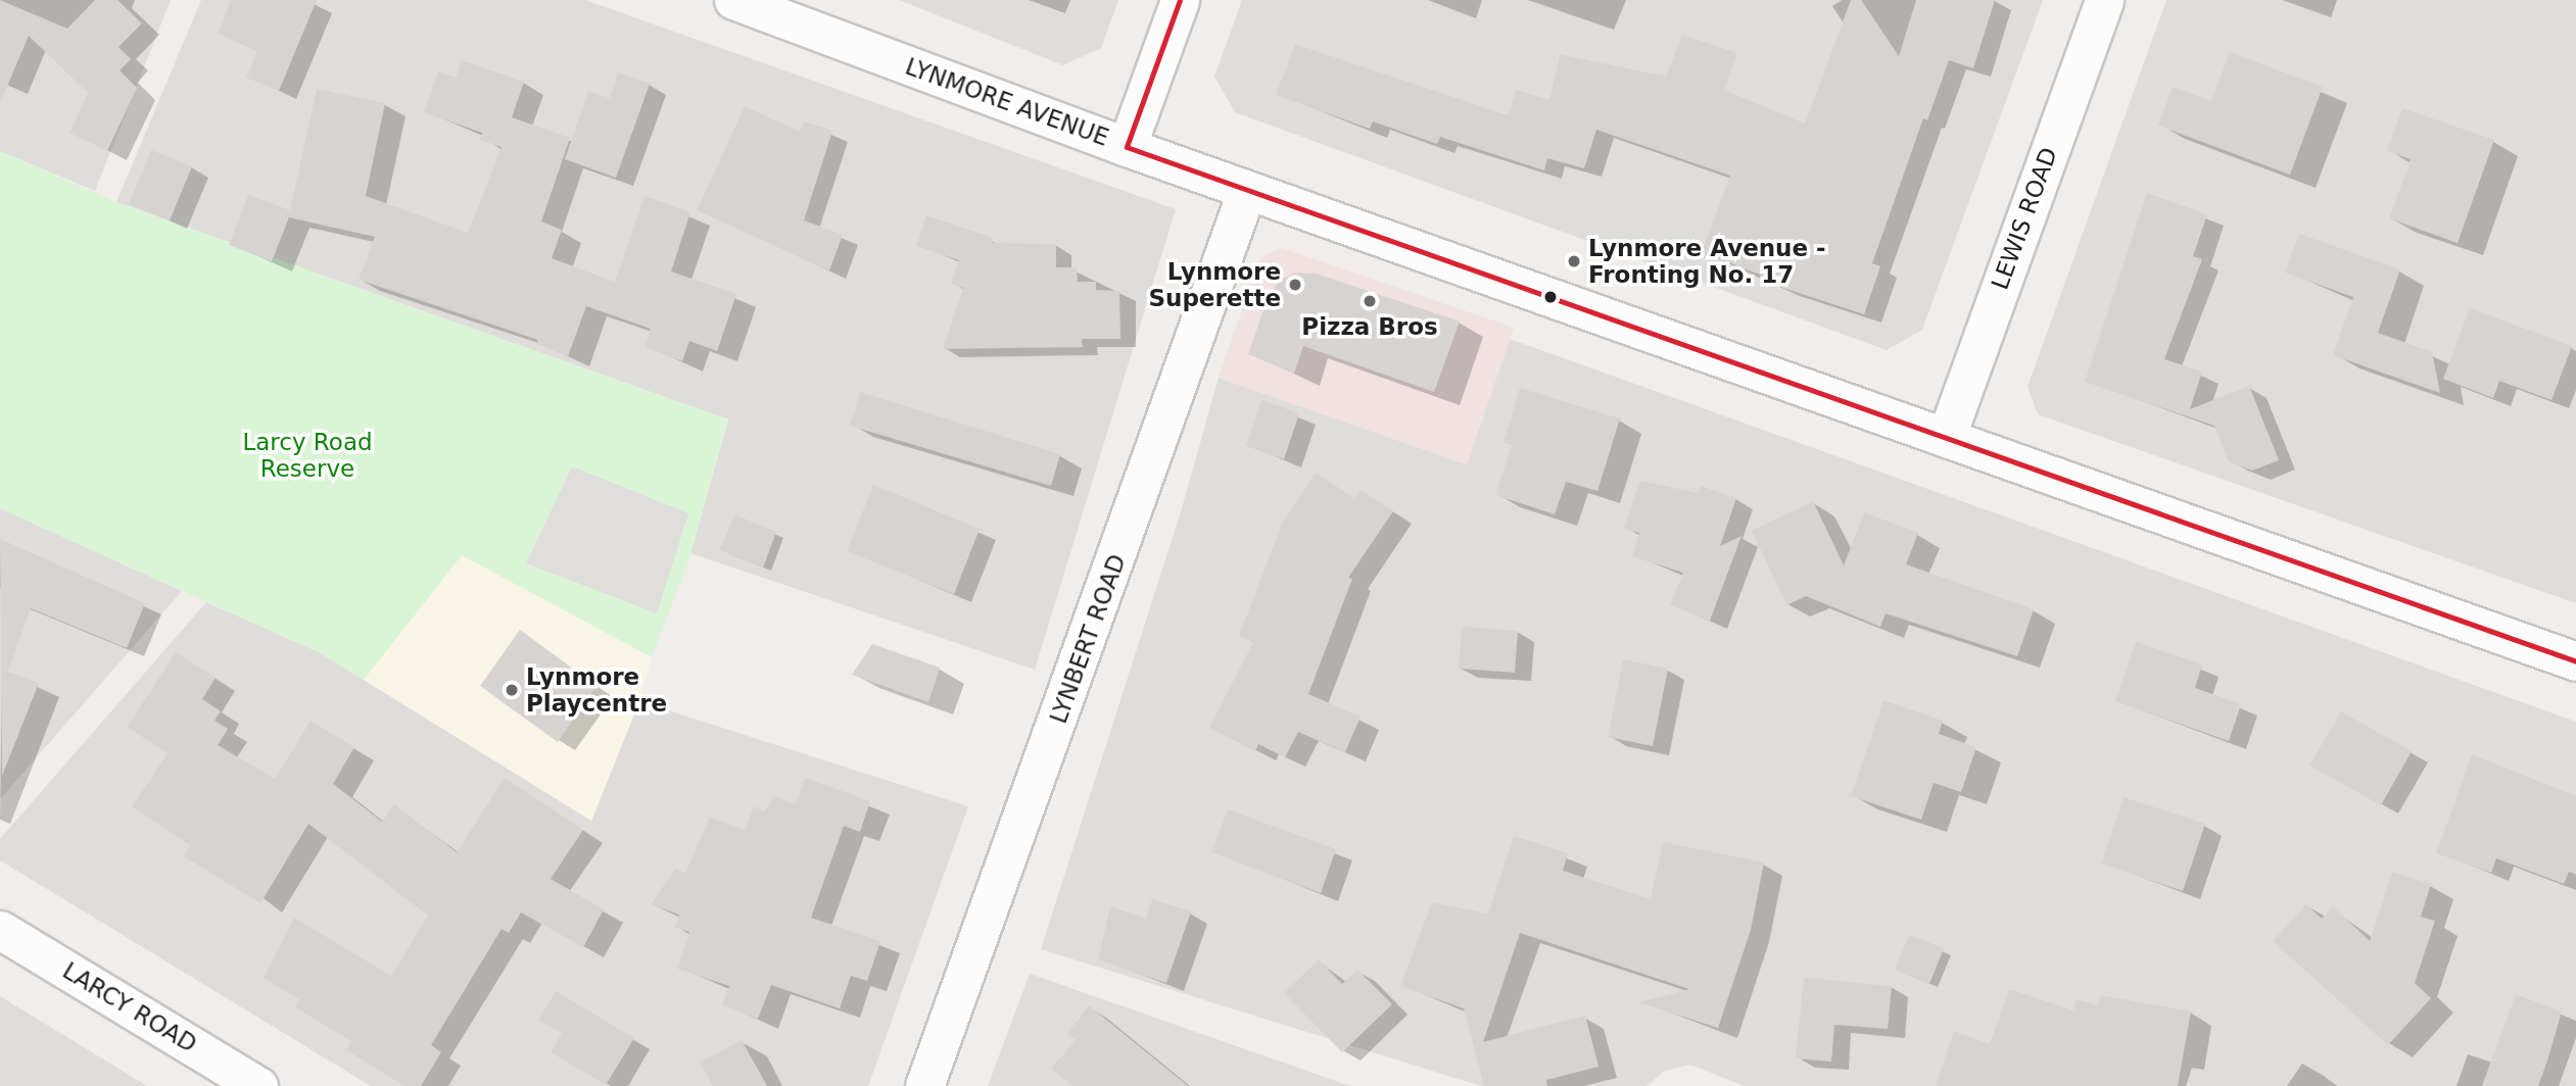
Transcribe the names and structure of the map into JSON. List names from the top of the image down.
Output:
{
  "streets": {
    "street": [
      "LYNMORE AVENUE",
      "LEWIS ROAD",
      "LYNBERT ROAD",
      "LARCY ROAD"
    ]
  },
  "crossings": [
    ["LYNMORE AVENUE", "LEWIS ROAD"],
    ["LYNMORE AVENUE", "LYNBERT ROAD"]
  ],
  "parks": ["Larcy Road Reserve"],
  "places": [
    "Lynmore Avenue - Fronting No. 17",
    "Lynmore Superette",
    "Pizza Bros",
    "Lynmore Playcentre"
  ]
}
